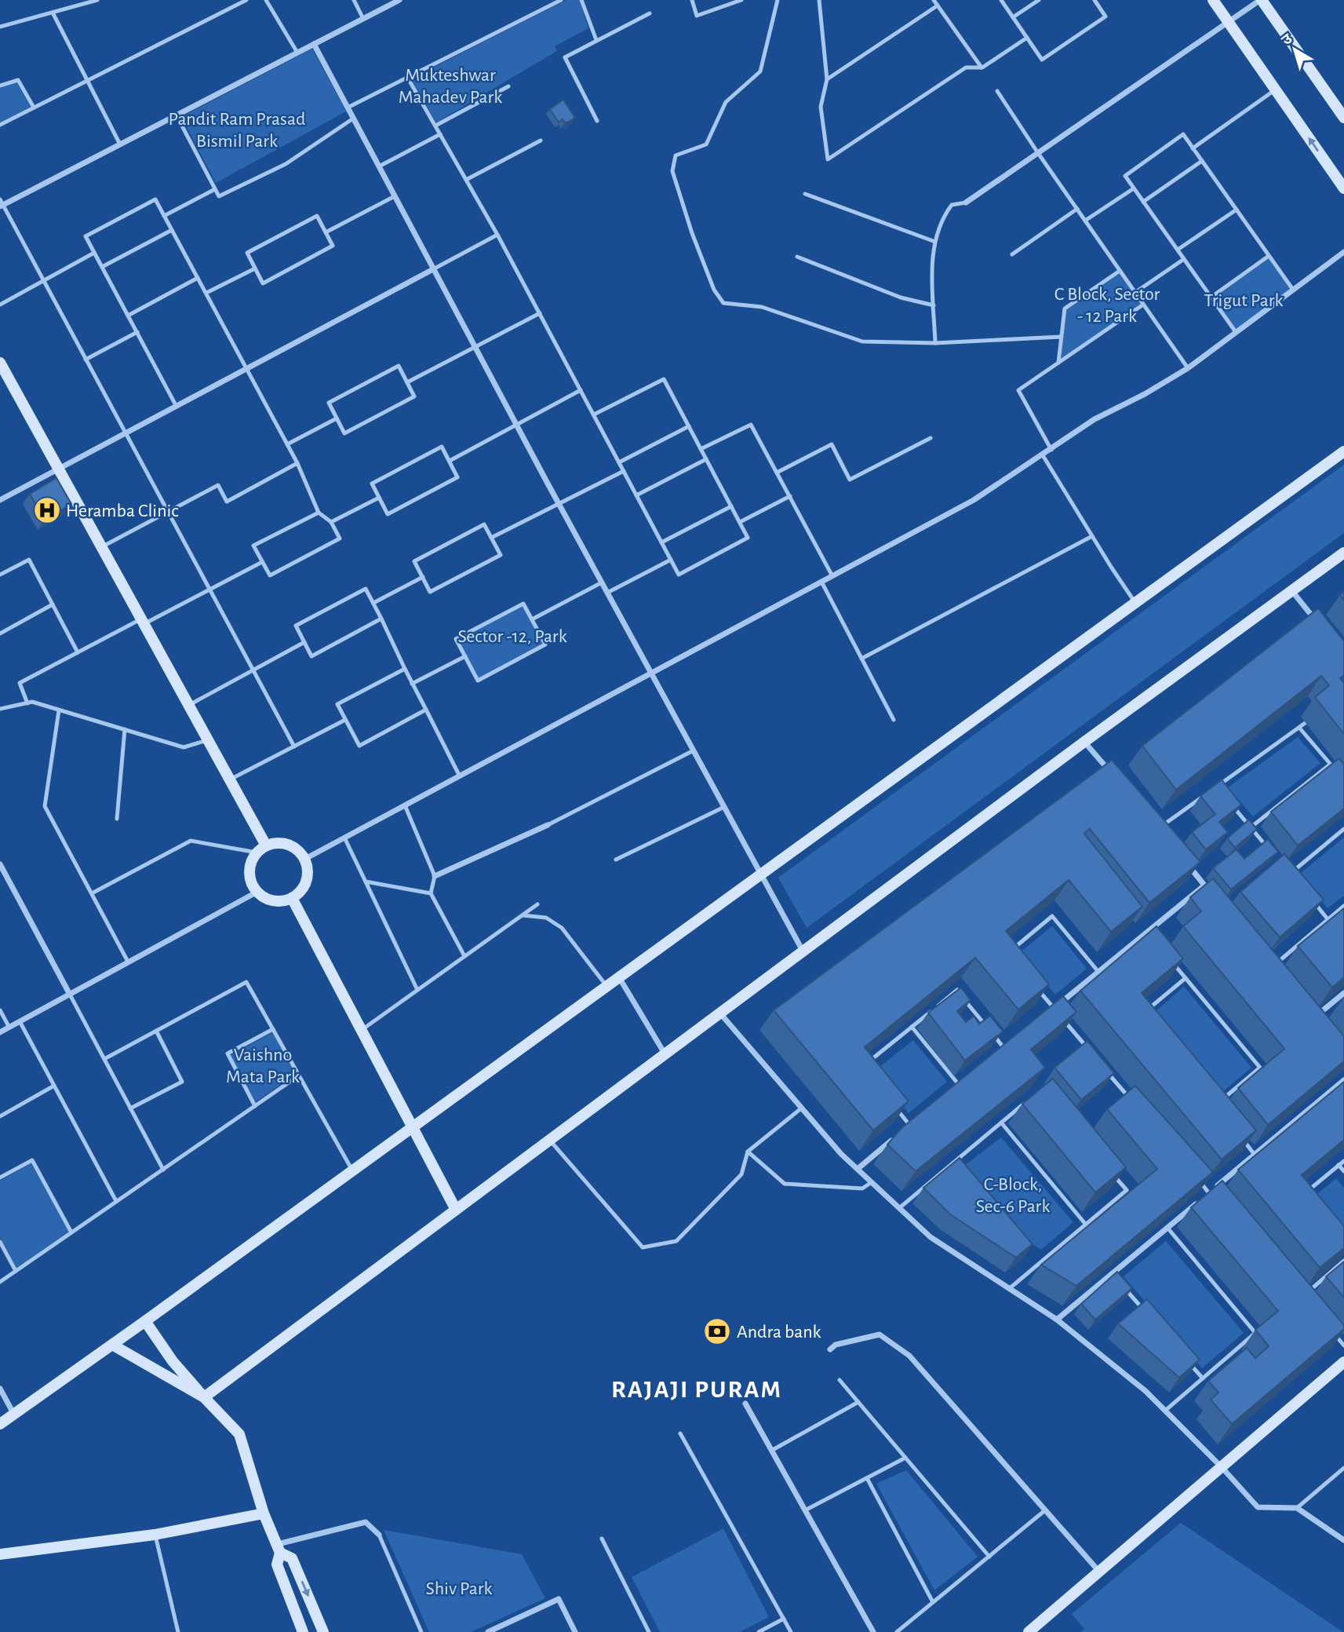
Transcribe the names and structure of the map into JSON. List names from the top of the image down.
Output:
{
  "districts": ["RAJAJI PURAM"],
  "parks": [
    "Mukteshwar Mahadev Park",
    "Pandit Ram Prasad Bismil Park",
    "C Block, Sector - 12 Park",
    "Trigut Park",
    "Sector -12, Park",
    "Vaishno Mata Park",
    "C-Block, Sec-6 Park",
    "Shiv Park"
  ],
  "places": {
    "hospital": ["Heramba Clinic"],
    "bank": ["Andra bank"]
  },
  "north": "top left"
}
